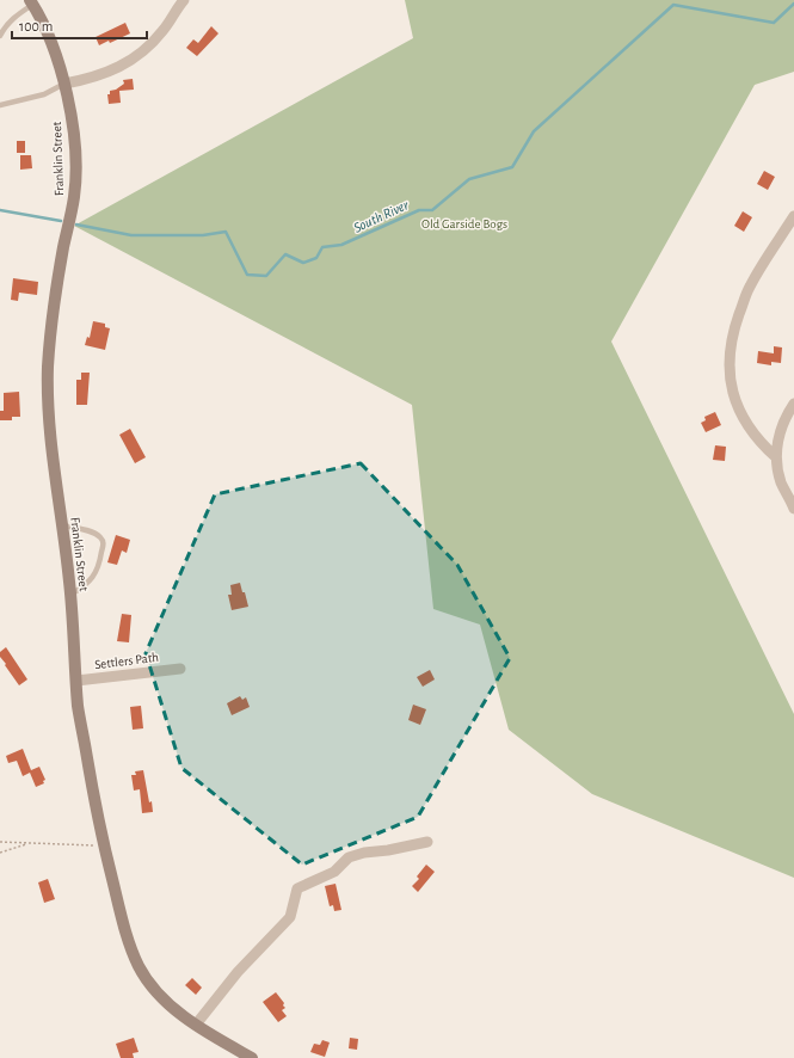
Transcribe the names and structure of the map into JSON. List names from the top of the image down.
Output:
{
  "streets": {
    "street": ["Franklin Street", "Settlers Path"]
  },
  "crossings": [
    ["Franklin Street", "Settlers Path"]
  ],
  "water": ["South River"],
  "parks": ["Old Garside Bogs"],
  "scale_bar": "100 m"
}
